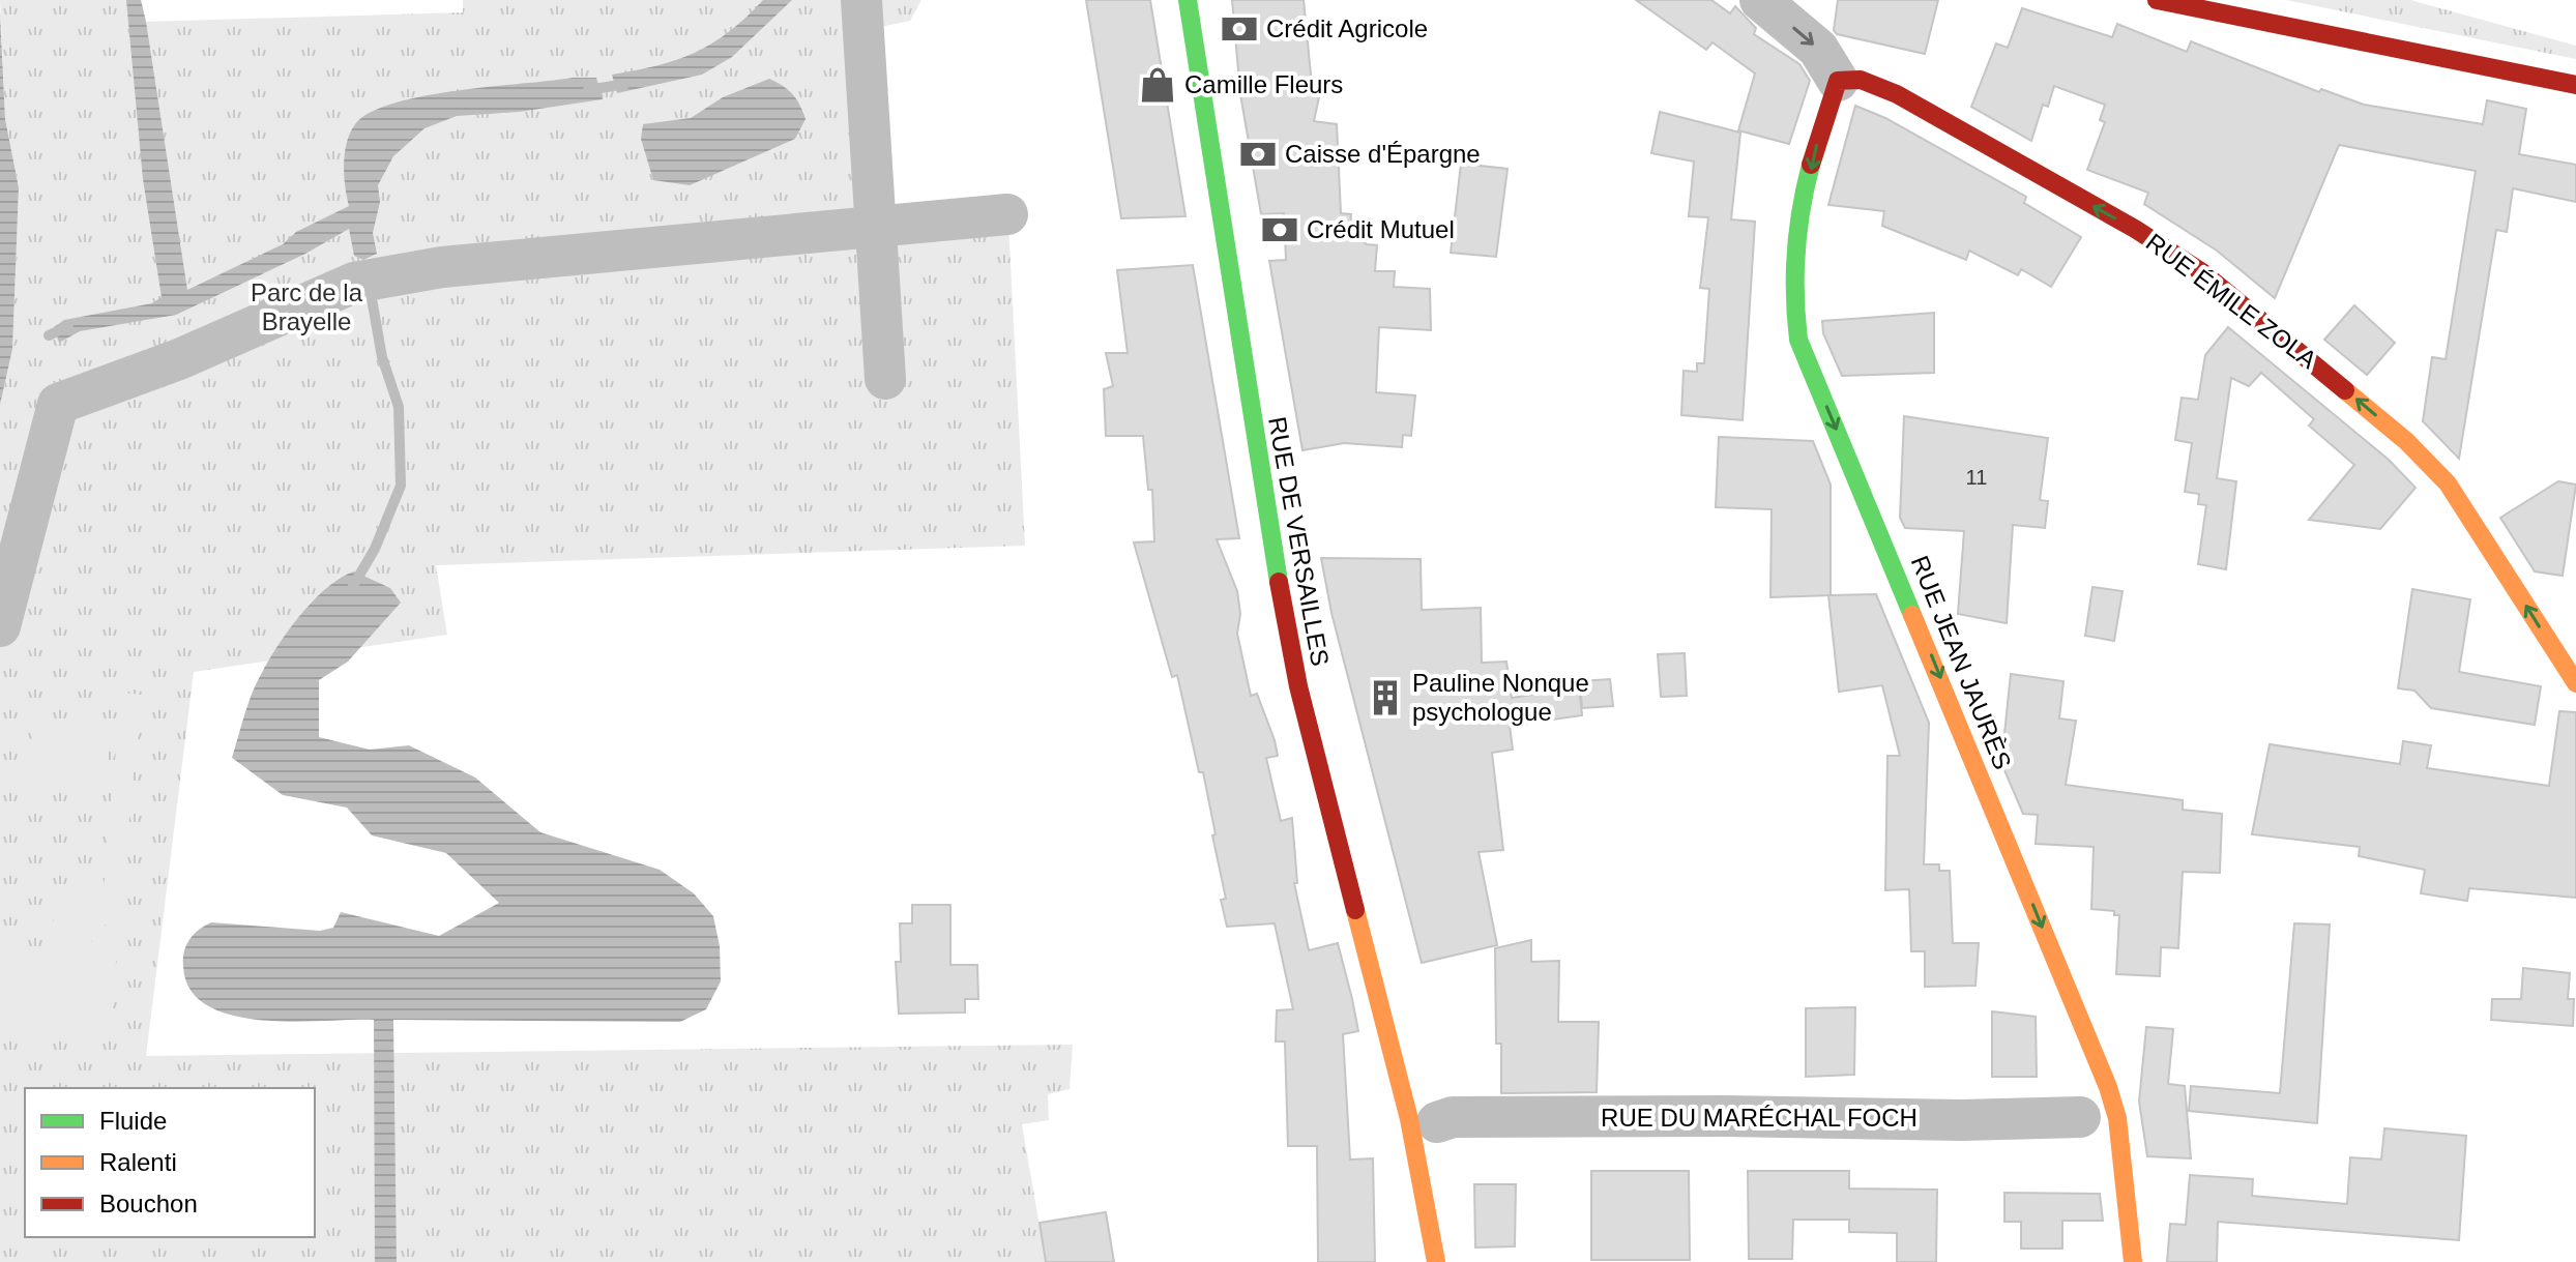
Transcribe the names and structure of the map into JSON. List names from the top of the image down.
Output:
{
  "streets": {
    "street": [
      "RUE ÉMILE ZOLA",
      "RUE DE VERSAILLES",
      "RUE JEAN JAURÈS",
      "RUE DU MARÉCHAL FOCH"
    ]
  },
  "crossings": [
    ["RUE ÉMILE ZOLA", "RUE JEAN JAURÈS"],
    ["RUE DE VERSAILLES", "RUE DU MARÉCHAL FOCH"]
  ],
  "one_way": ["RUE ÉMILE ZOLA", "RUE JEAN JAURÈS"],
  "parks": ["Parc de la Brayelle"],
  "places": {
    "bank": ["Crédit Agricole", "Caisse d'Épargne", "Crédit Mutuel"],
    "shop": ["Camille Fleurs"],
    "building": ["Pauline Nonque psychologue"]
  },
  "house_numbers": ["11"],
  "legend": ["Fluide", "Ralenti", "Bouchon"]
}
